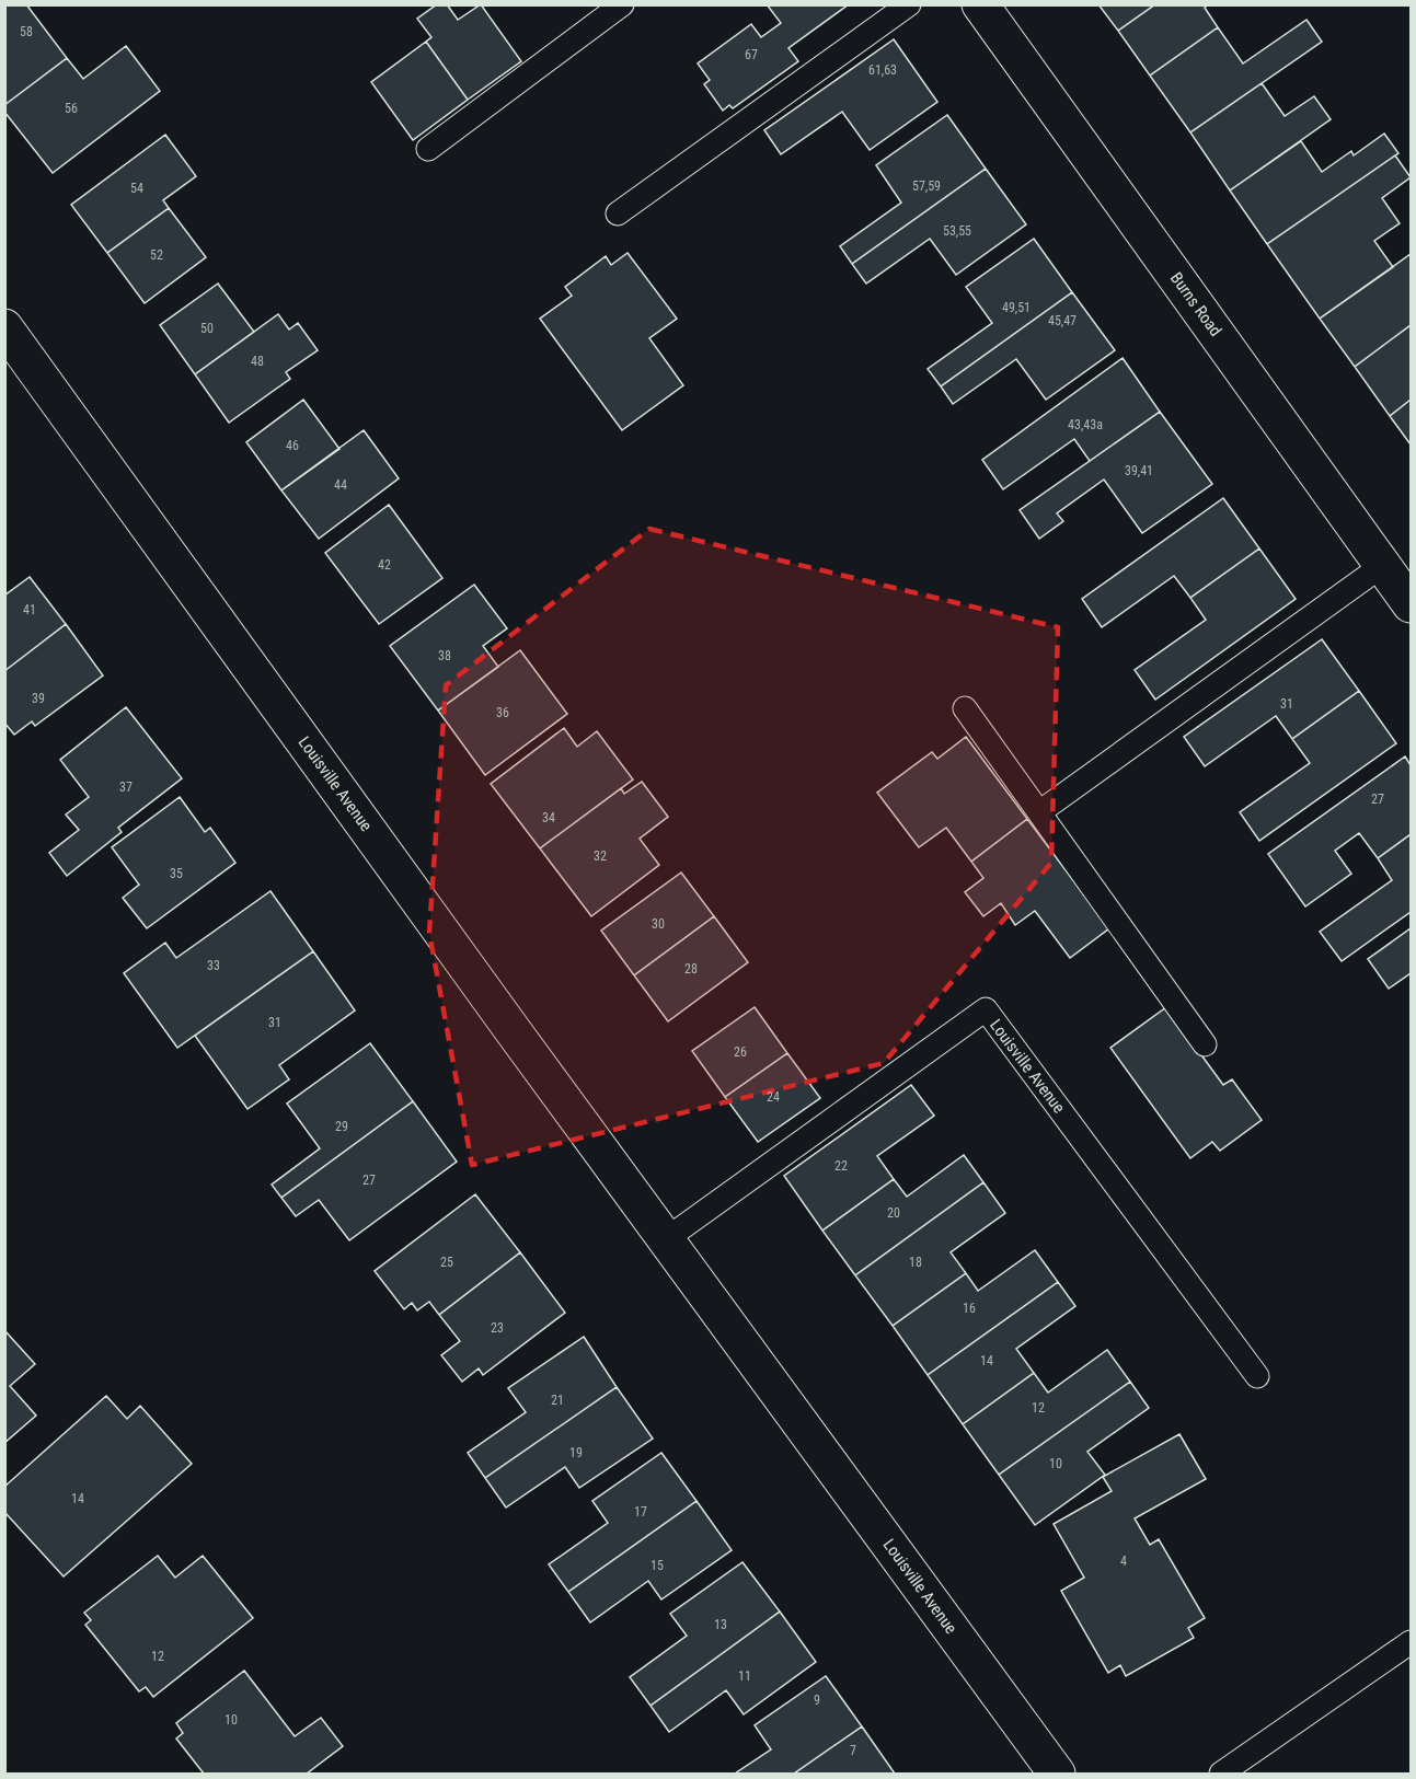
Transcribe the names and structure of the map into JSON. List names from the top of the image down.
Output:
{
  "streets": {
    "street": ["Burns Road", "Louisville Avenue"]
  },
  "house_numbers": [
    "58",
    "67",
    "61,63",
    "56",
    "57,59",
    "54",
    "53,55",
    "52",
    "49,51",
    "45,47",
    "50",
    "48",
    "43,43a",
    "46",
    "39,41",
    "44",
    "42",
    "41",
    "38",
    "39",
    "31",
    "36",
    "37",
    "27",
    "34",
    "32",
    "35",
    "30",
    "33",
    "28",
    "31",
    "26",
    "24",
    "29",
    "22",
    "27",
    "20",
    "25",
    "18",
    "16",
    "23",
    "14",
    "21",
    "12",
    "19",
    "10",
    "14",
    "17",
    "4",
    "15",
    "13",
    "12",
    "11",
    "9",
    "10",
    "7"
  ]
}
